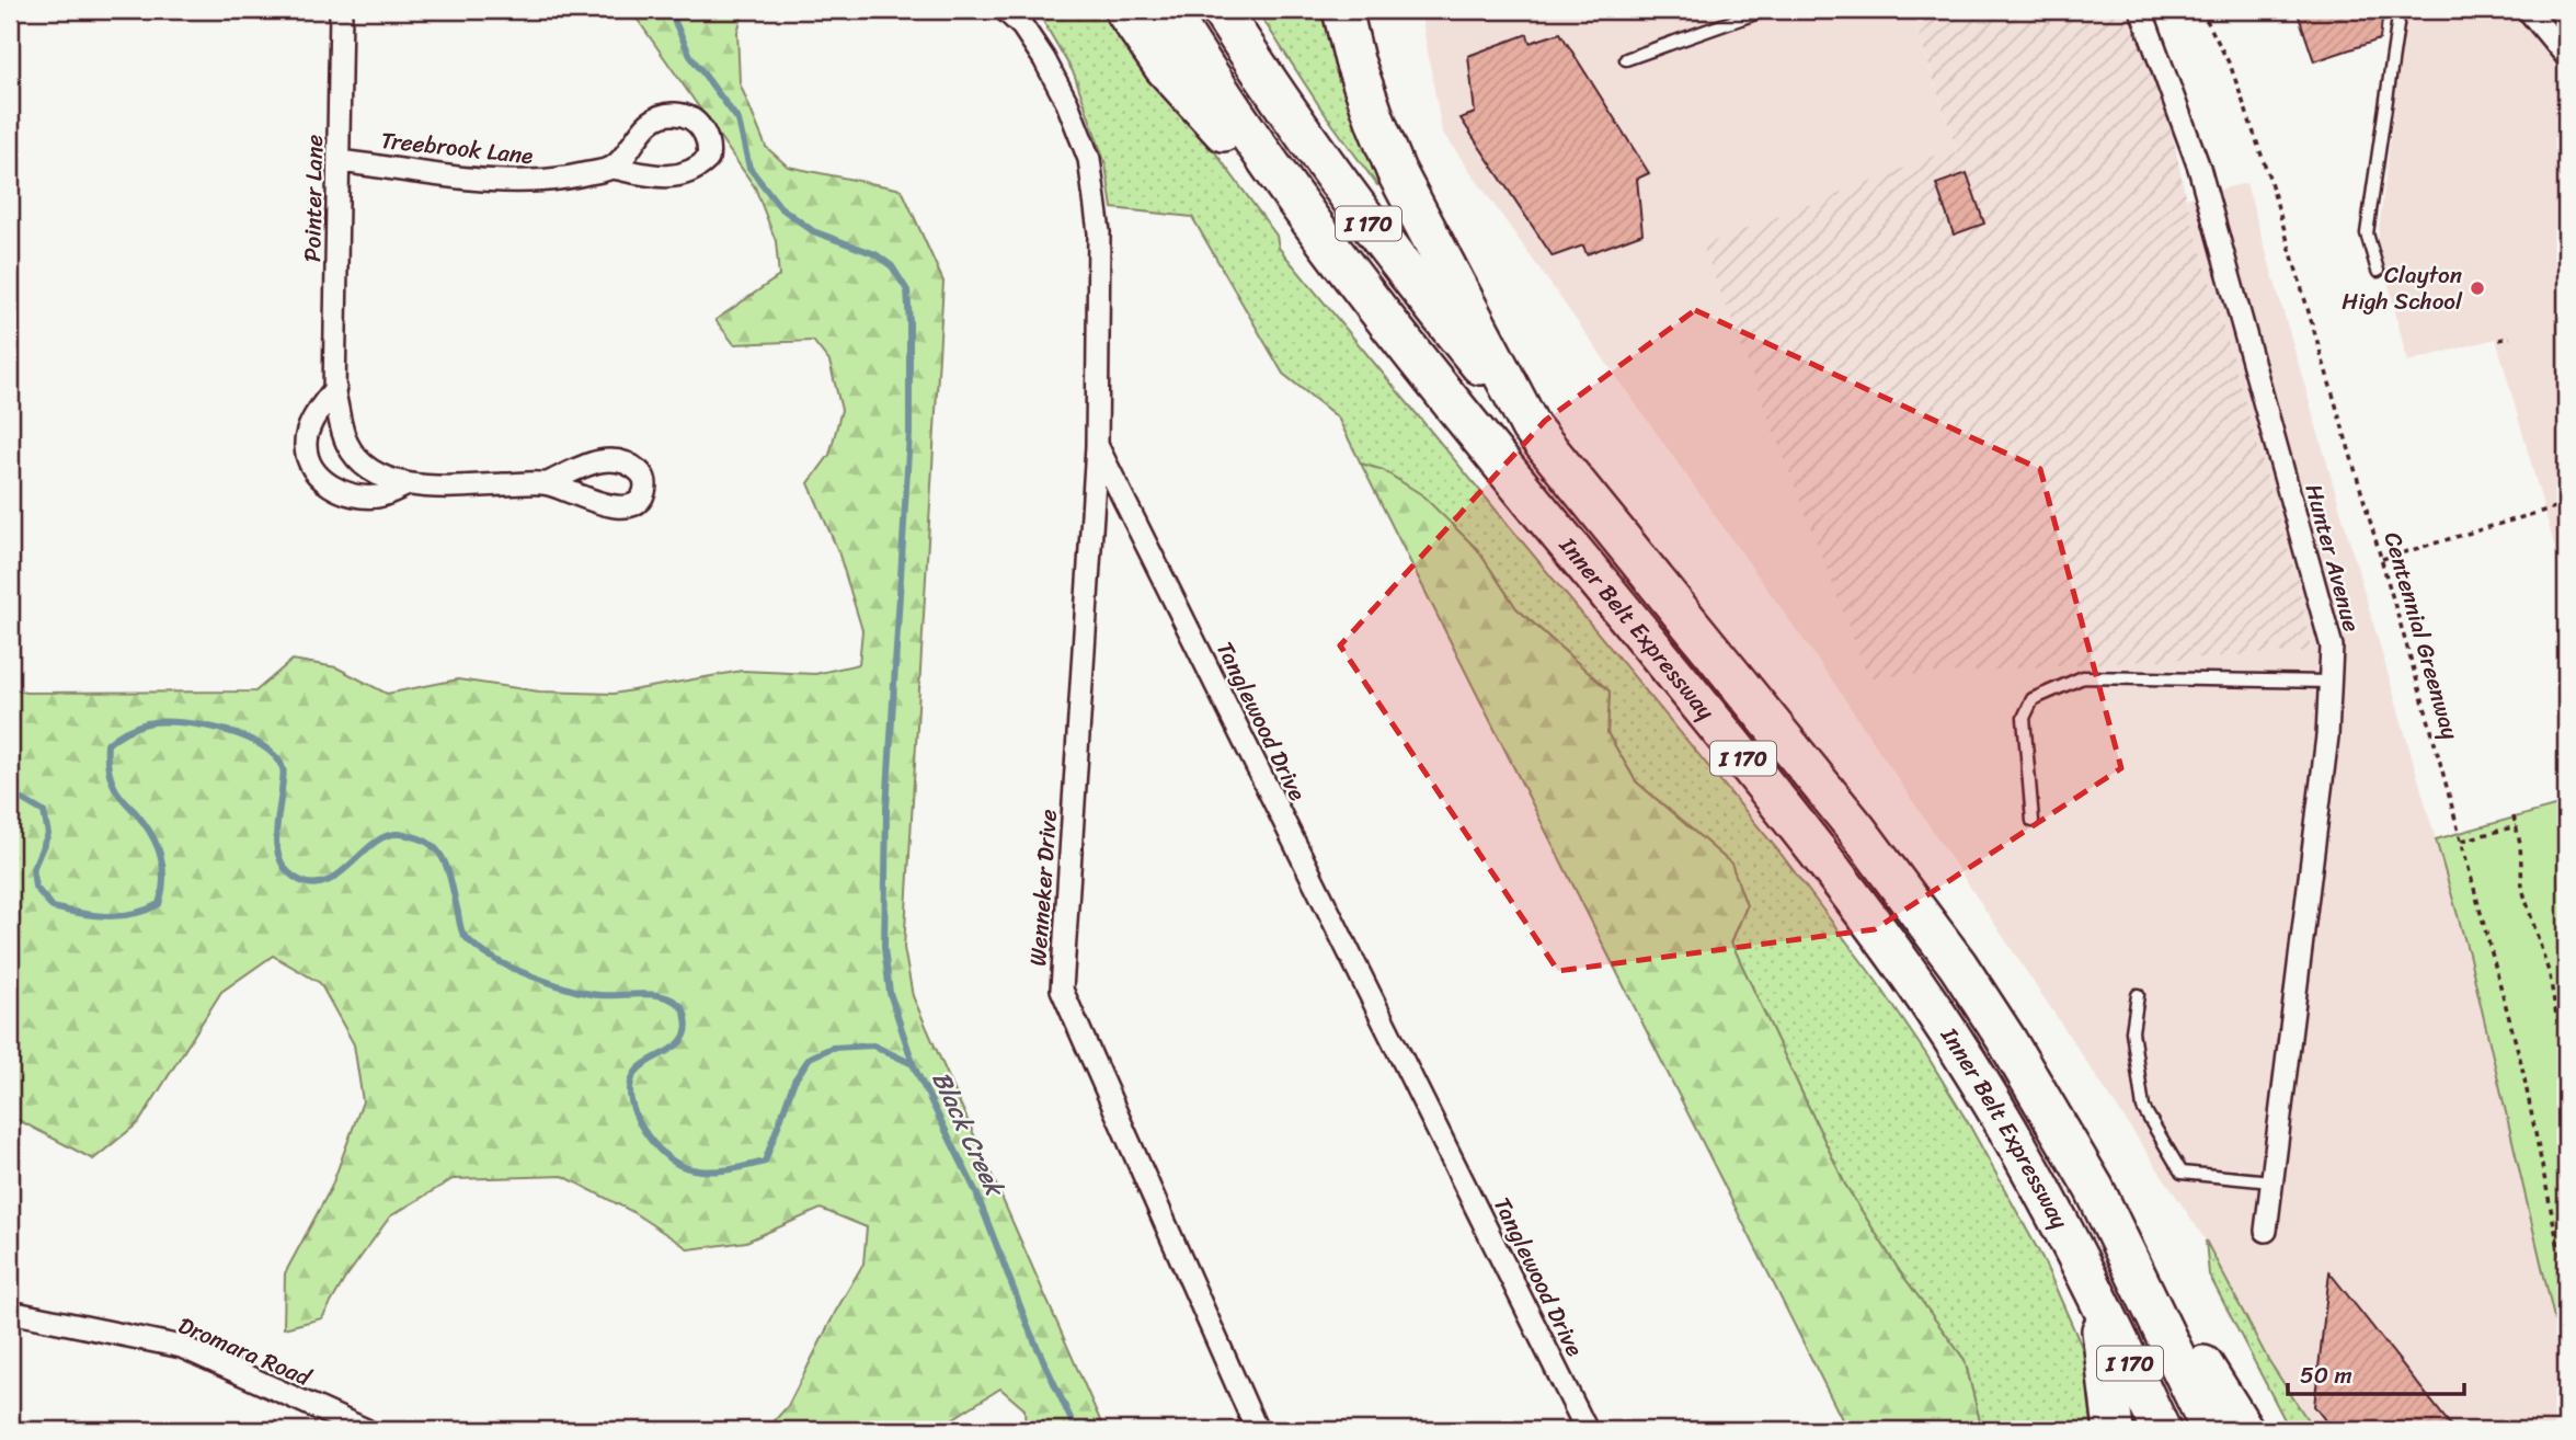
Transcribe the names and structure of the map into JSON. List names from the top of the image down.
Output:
{
  "streets": {
    "highway": ["I 170", "Inner Belt Expressway"],
    "street": [
      "Treebrook Lane",
      "Pointer Lane",
      "Hunter Avenue",
      "Tanglewood Drive",
      "Wenneker Drive",
      "Dromara Road"
    ],
    "path": ["Centennial Greenway"]
  },
  "crossings": [
    ["Treebrook Lane", "Pointer Lane"],
    ["I 170", "Inner Belt Expressway"],
    ["Tanglewood Drive", "Wenneker Drive"]
  ],
  "water": ["Black Creek"],
  "places": ["Clayton High School"],
  "scale_bar": "50 m"
}
